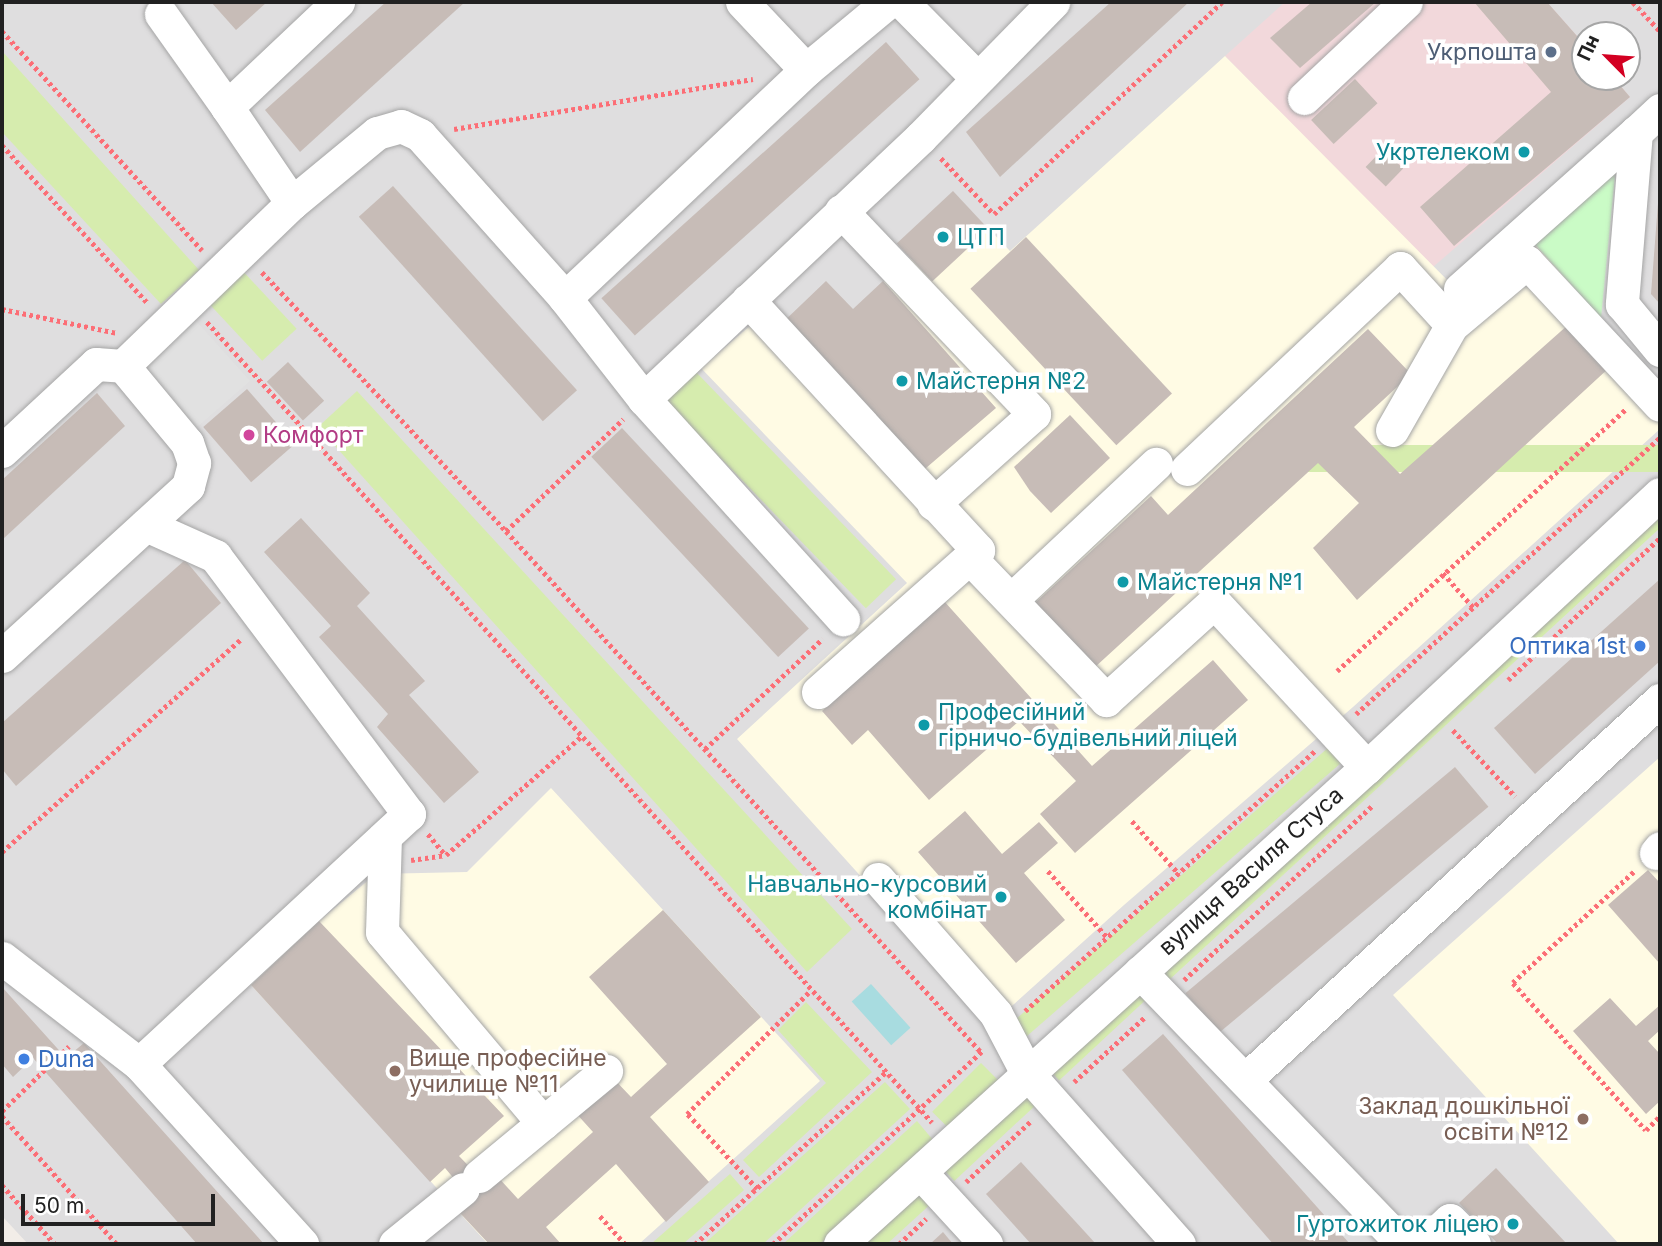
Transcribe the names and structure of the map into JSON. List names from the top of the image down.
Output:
{
  "streets": {
    "street": ["вулиця Василя Стуса"]
  },
  "places": [
    "Укрпошта",
    "Укртелеком",
    "ЦТП",
    "Майстерня №2",
    "Комфорт",
    "Майстерня №1",
    "Оптика 1st",
    "Професійний гірничо-будівельний ліцей",
    "Навчально-курсовий комбінат",
    "Duna",
    "Вище професійне училище №11",
    "Заклад дошкільної освіти №12",
    "Гуртожиток ліцею"
  ],
  "scale_bar": "50 m",
  "north": "top left"
}
